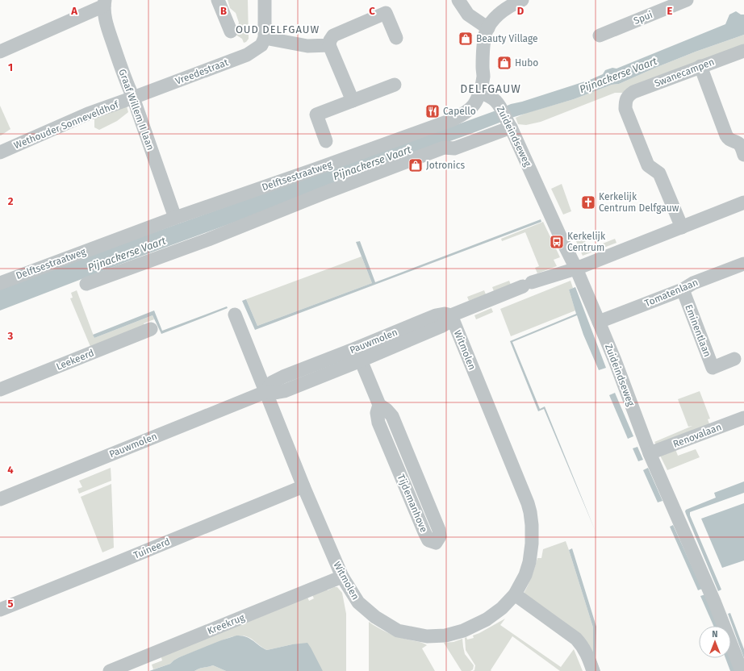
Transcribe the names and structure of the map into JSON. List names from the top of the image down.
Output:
{
  "streets": {
    "street": [
      "Spui",
      "Vreedestraat",
      "Swanecampen",
      "Graaf Willem II laan",
      "Wethouder Sonneveldhof",
      "Zuideindseweg",
      "Delftsestraatweg",
      "Tomatenlaan",
      "Eminentlaan",
      "Pauwmolen",
      "Witmolen",
      "Leekeerd",
      "Renovalaan",
      "Tijdemanhove",
      "Tuineerd",
      "Kreekrug"
    ]
  },
  "crossings": [
    ["Vreedestraat", "Graaf Willem II laan"],
    ["Vreedestraat", "Wethouder Sonneveldhof"],
    ["Swanecampen", "Pauwmolen"],
    ["Graaf Willem II laan", "Wethouder Sonneveldhof"],
    ["Graaf Willem II laan", "Delftsestraatweg"],
    ["Zuideindseweg", "Delftsestraatweg"],
    ["Zuideindseweg", "Tomatenlaan"],
    ["Zuideindseweg", "Pauwmolen"],
    ["Zuideindseweg", "Renovalaan"],
    ["Tomatenlaan", "Eminentlaan"],
    ["Pauwmolen", "Witmolen"],
    ["Pauwmolen", "Tijdemanhove"],
    ["Witmolen", "Tuineerd"],
    ["Witmolen", "Kreekrug"]
  ],
  "districts": ["OUD DELFGAUW", "DELFGAUW"],
  "water": ["Pijnackerse Vaart"],
  "places": {
    "shop": ["Beauty Village", "Hubo", "Jotronics"],
    "restaurant": ["Capello"],
    "church": ["Kerkelijk Centrum Delfgauw"],
    "bus stop": ["Kerkelijk Centrum"]
  },
  "north": "top",
  "grid": {
    "columns": [
      "A",
      "B",
      "C",
      "D",
      "E"
    ],
    "rows": [
      "1",
      "2",
      "3",
      "4",
      "5"
    ]
  }
}
